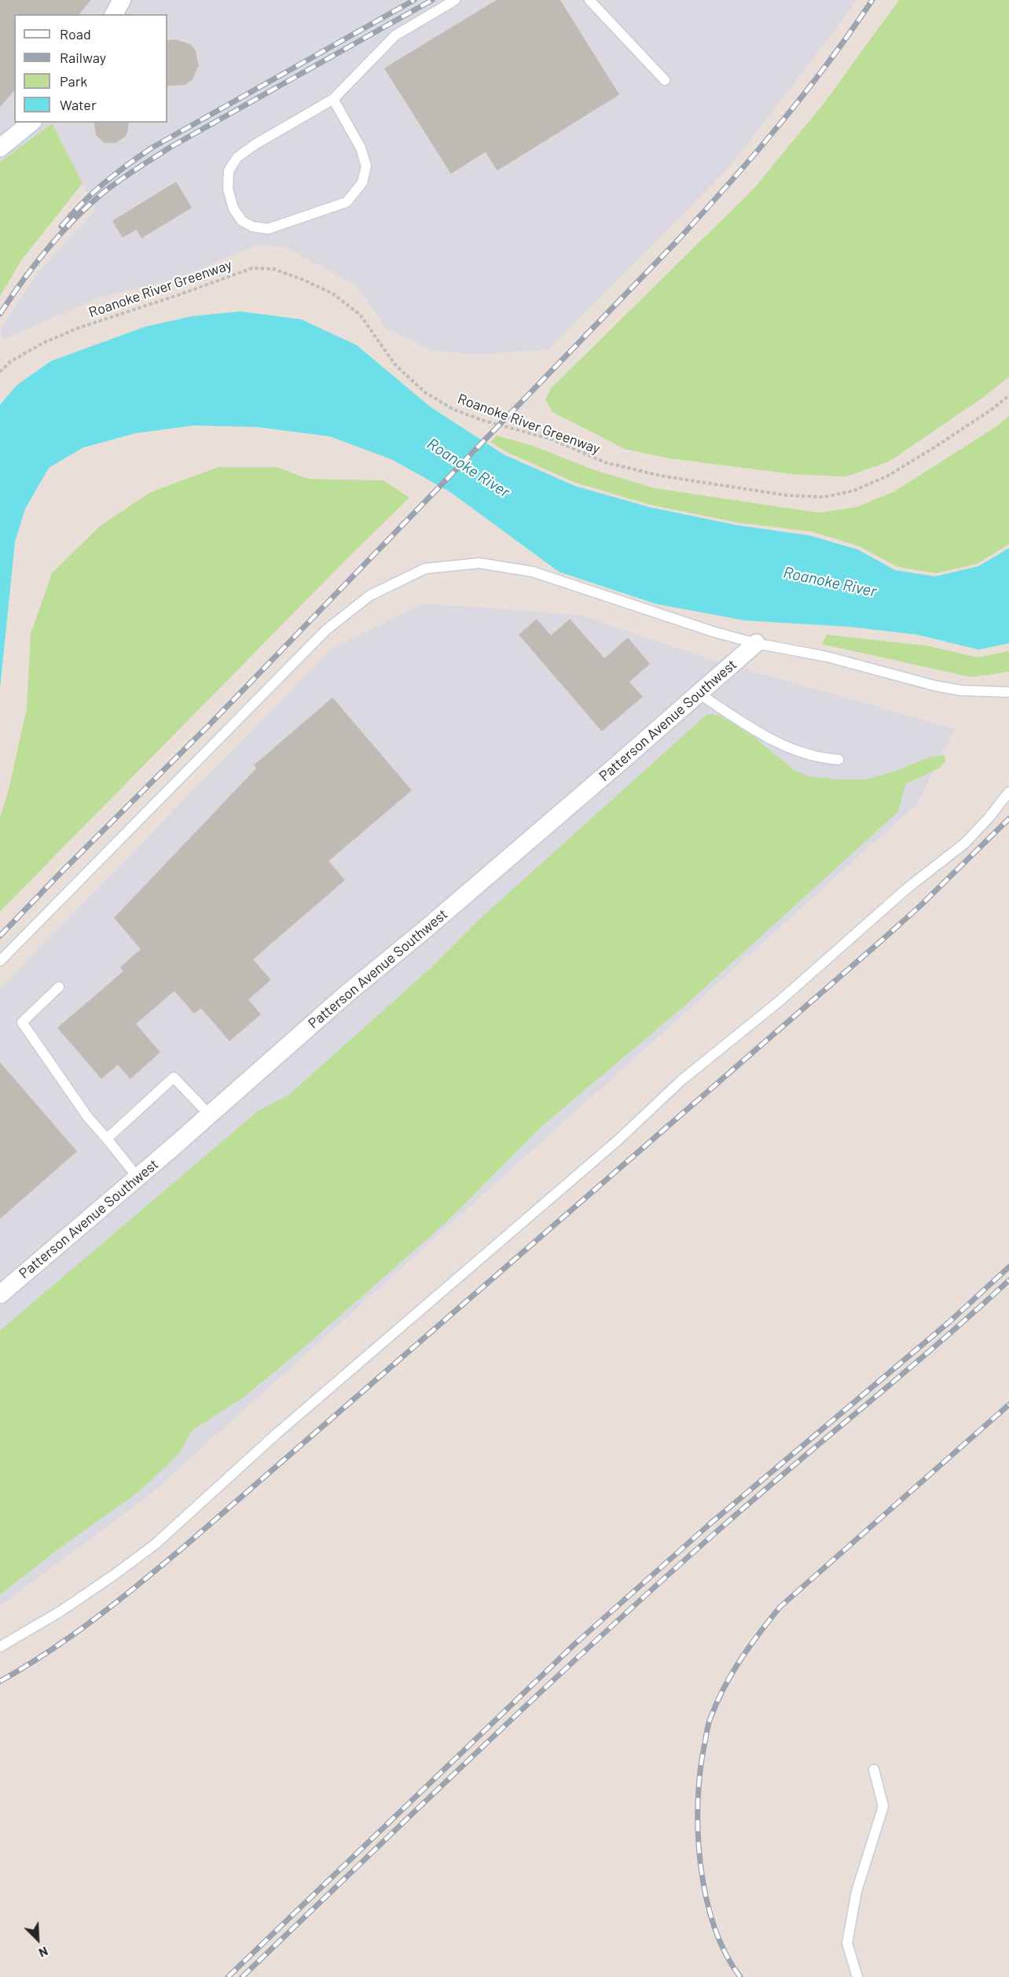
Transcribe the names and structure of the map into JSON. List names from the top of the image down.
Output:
{
  "streets": {
    "street": ["Patterson Avenue Southwest"],
    "path": ["Roanoke River Greenway"]
  },
  "water": ["Roanoke River"],
  "legend": [
    "Road",
    "Railway",
    "Park",
    "Water"
  ],
  "north": "bottom right"
}
